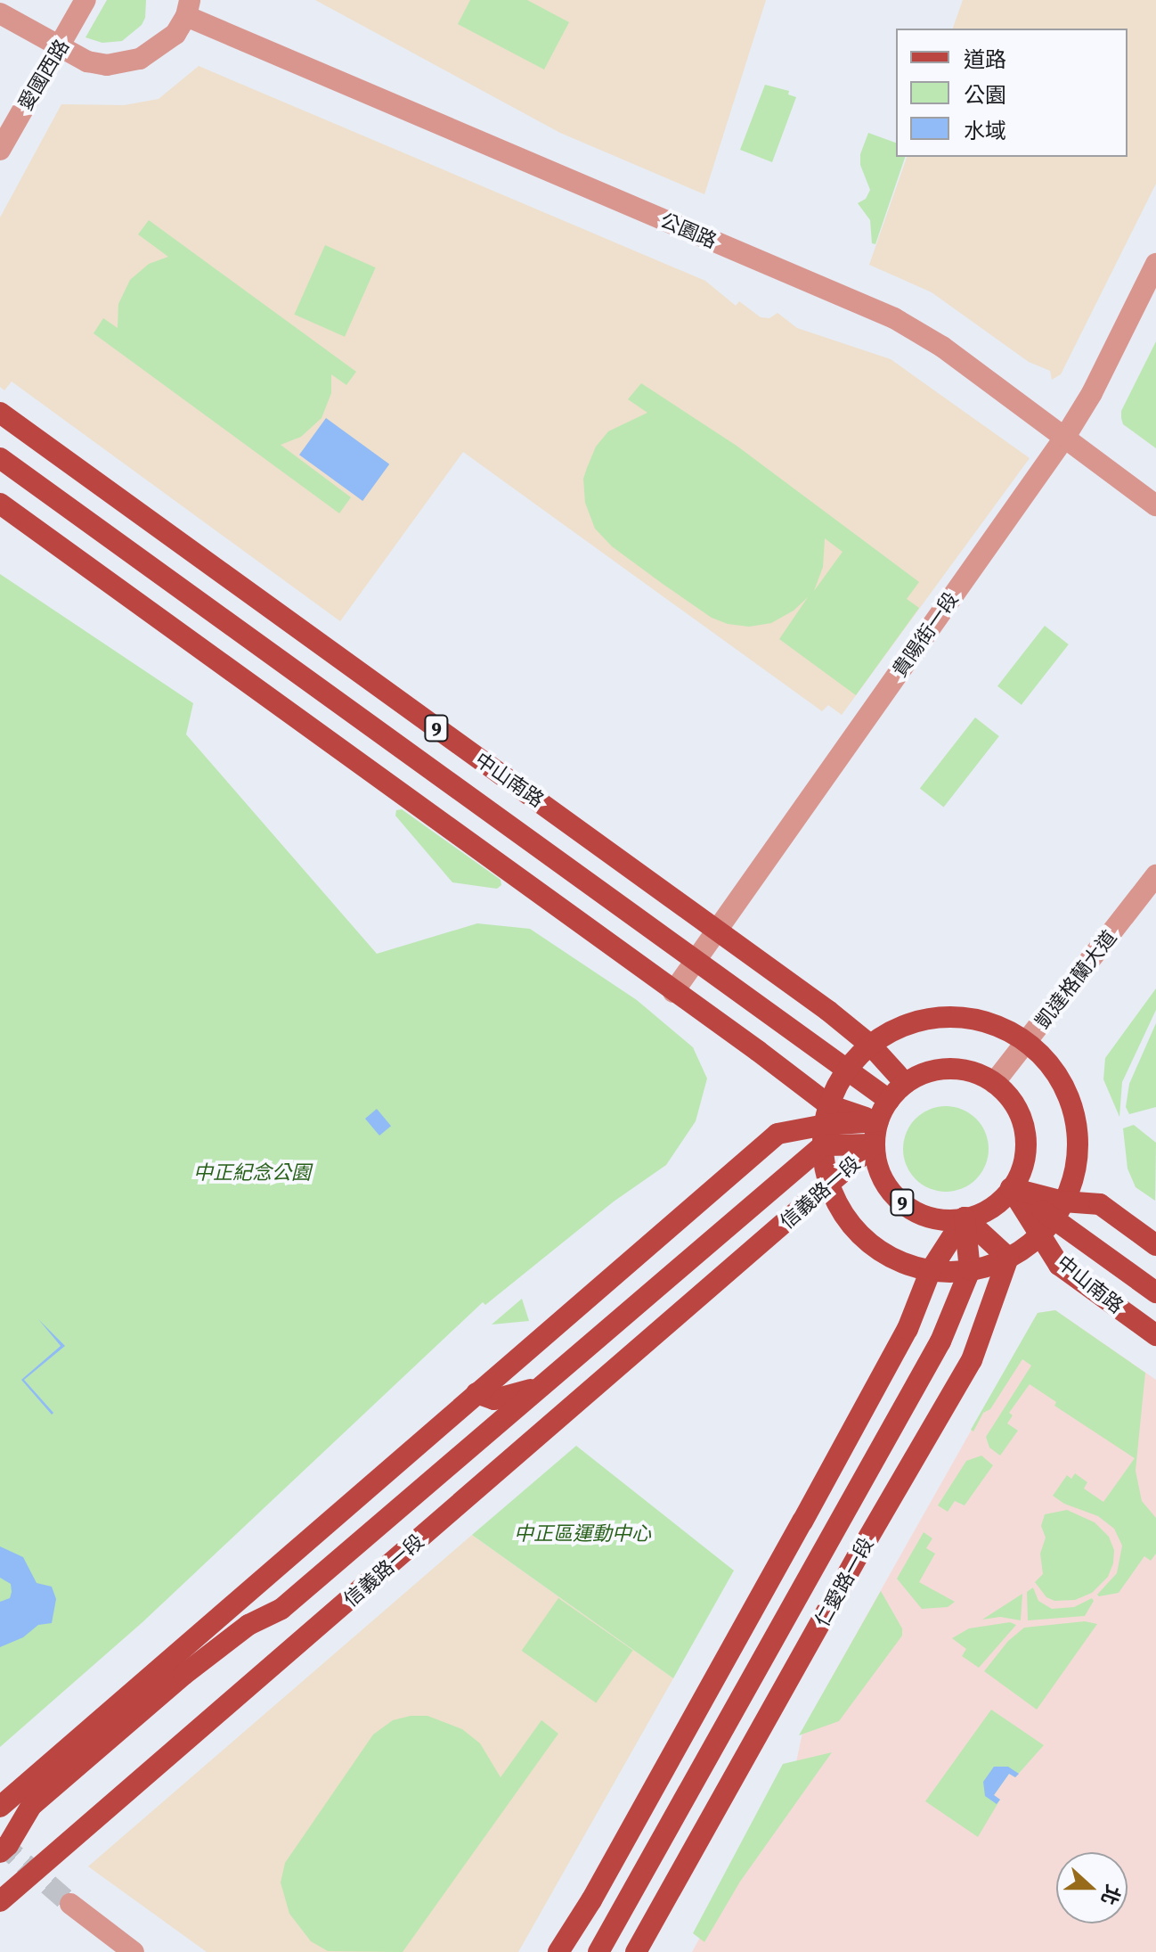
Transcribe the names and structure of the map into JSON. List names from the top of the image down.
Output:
{
  "streets": {
    "main road": [
      "9",
      "中山南路",
      "信義路一段",
      "仁愛路一段"
    ],
    "street": [
      "愛國西路",
      "公園路",
      "貴陽街一段",
      "凱達格蘭大道"
    ]
  },
  "crossings": [
    ["公園路", "貴陽街一段"],
    ["貴陽街一段", "中山南路"],
    ["9", "中山南路"],
    ["9", "凱達格蘭大道"],
    ["9", "信義路一段"],
    ["9", "仁愛路一段"],
    ["中山南路", "凱達格蘭大道"],
    ["中山南路", "信義路一段"],
    ["中山南路", "仁愛路一段"],
    ["凱達格蘭大道", "信義路一段"],
    ["凱達格蘭大道", "仁愛路一段"],
    ["信義路一段", "仁愛路一段"]
  ],
  "parks": ["中正紀念公園", "中正區運動中心"],
  "legend": ["道路", "公園", "水域"],
  "north": "right"
}
